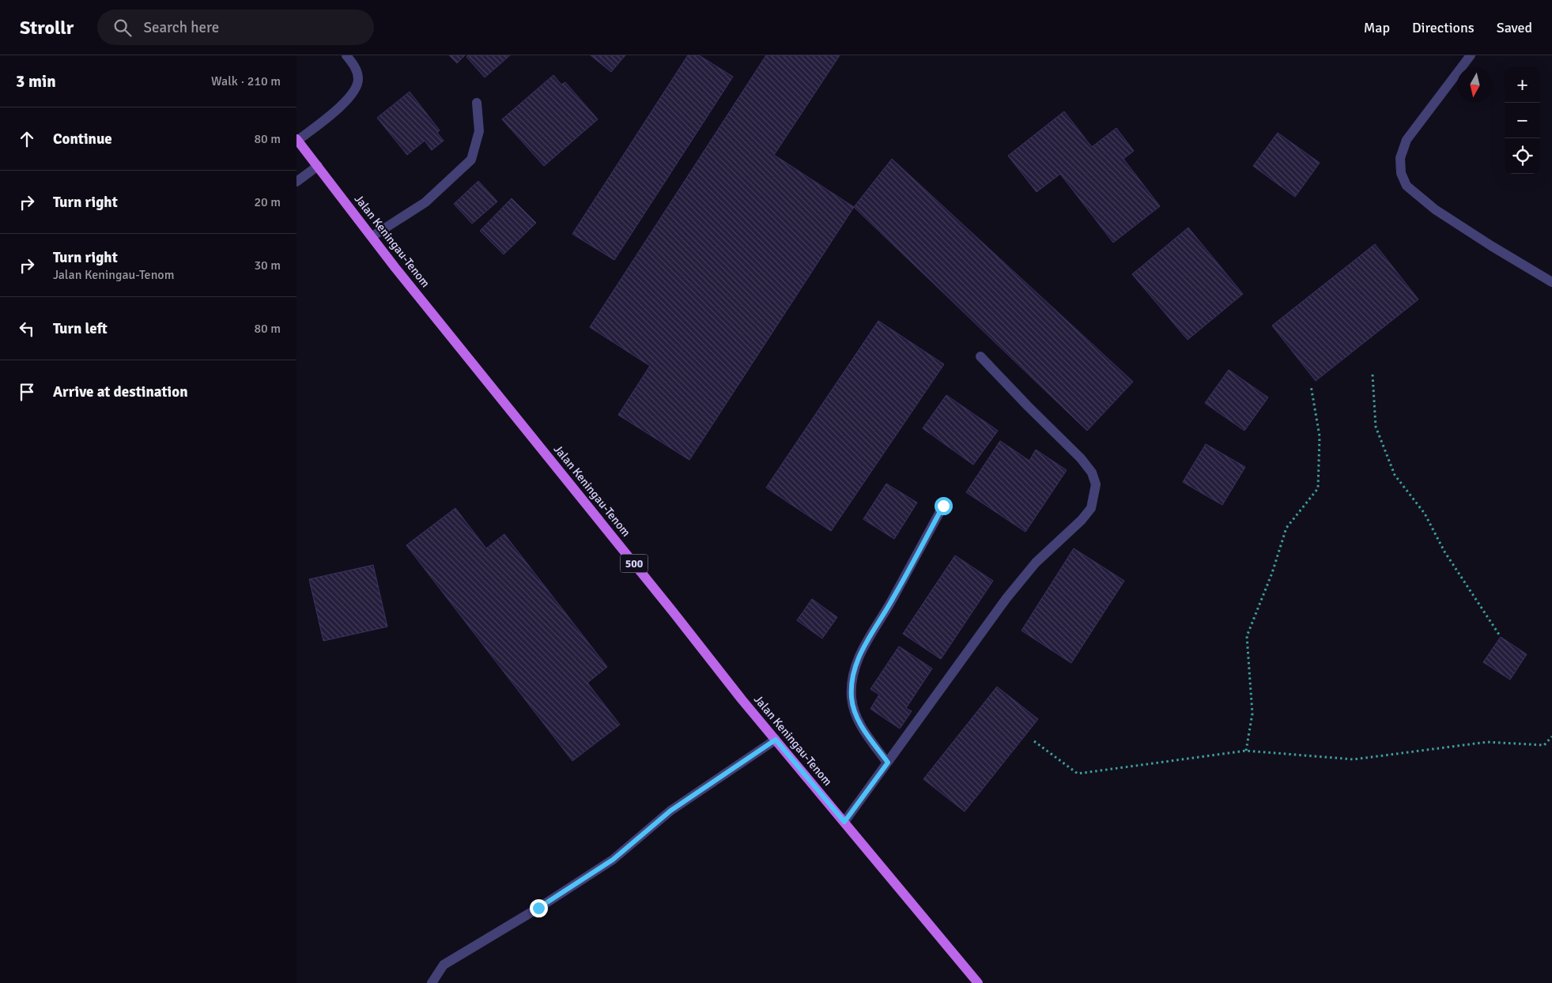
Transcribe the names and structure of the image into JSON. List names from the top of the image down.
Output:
{
  "streets": {
    "main road": ["Jalan Keningau-Tenom", "500"]
  },
  "north": "bottom",
  "page": {
    "header": "Strollr",
    "search": "Search here",
    "nav": ["Map", "Directions", "Saved"],
    "heading": ["3 min", "Walk · 210 m"],
    "map_buttons": ["+", "−"],
    "list": [
      ["Continue", "80 m"],
      ["Turn right", "20 m"],
      ["Turn right", "Jalan Keningau-Tenom", "30 m"],
      ["Turn left", "80 m"],
      "Arrive at destination"
    ]
  }
}
